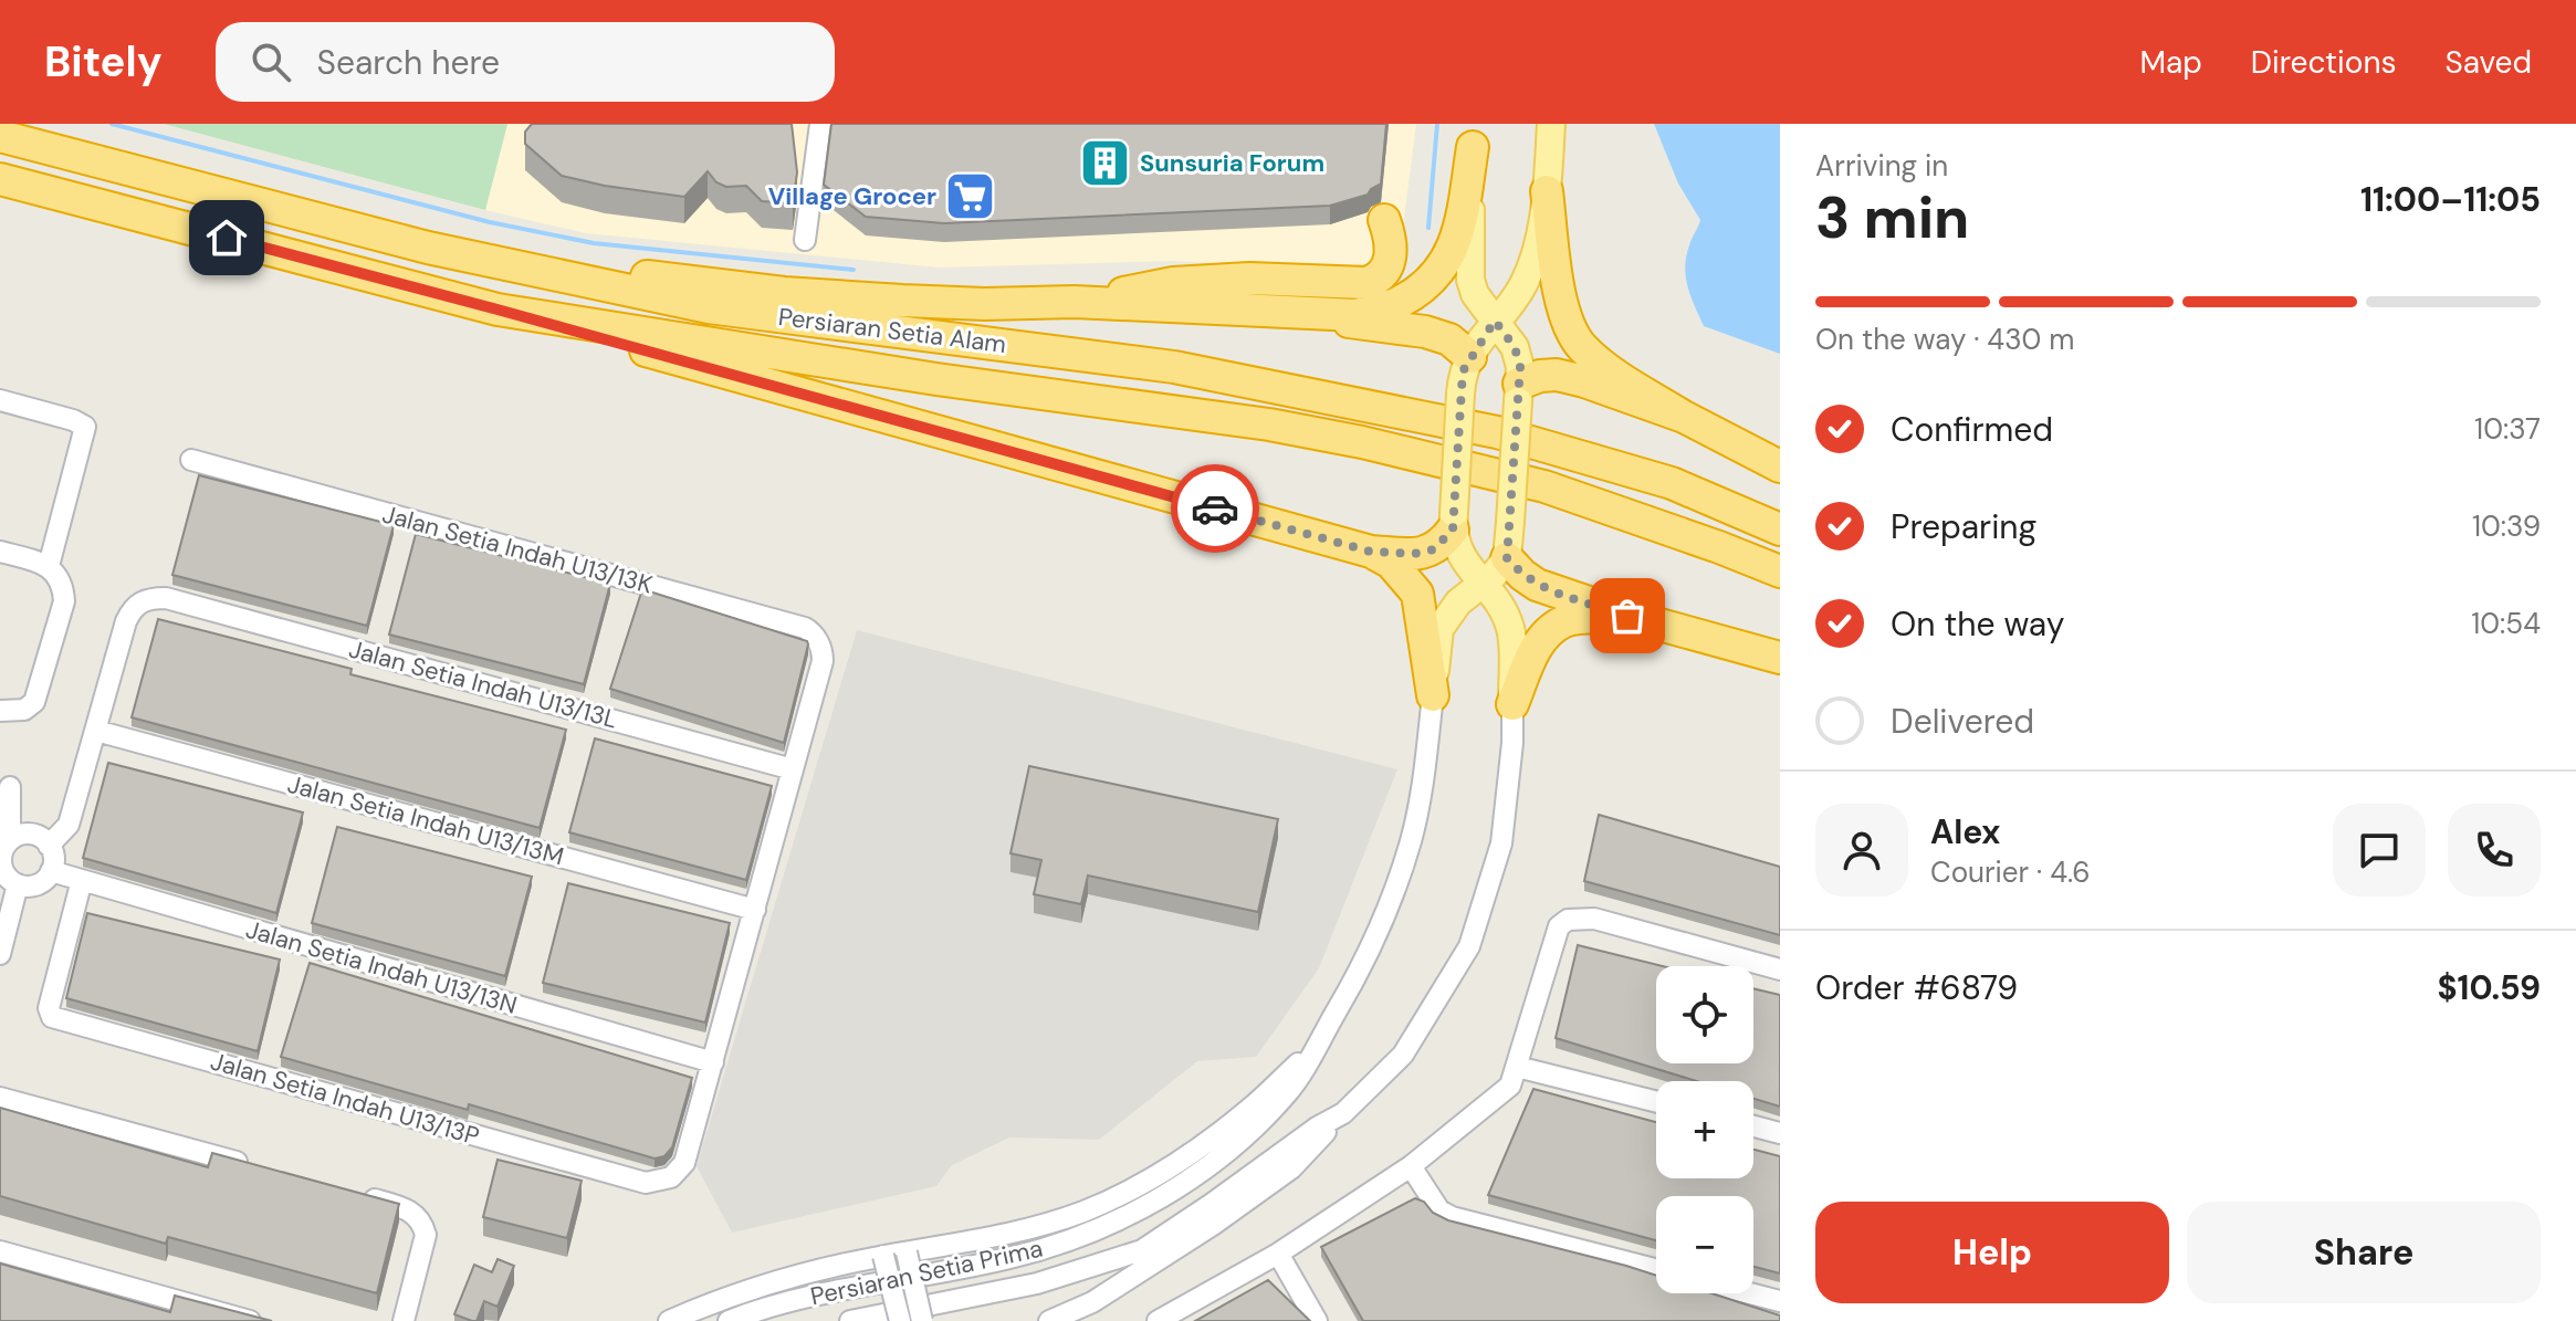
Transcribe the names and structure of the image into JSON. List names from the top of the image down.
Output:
{
  "streets": {
    "highway": ["Persiaran Setia Alam"],
    "street": [
      "Jalan Setia Indah U13/13K",
      "Jalan Setia Indah U13/13L",
      "Jalan Setia Indah U13/13M",
      "Jalan Setia Indah U13/13N",
      "Jalan Setia Indah U13/13P",
      "Persiaran Setia Prima"
    ]
  },
  "crossings": [
    ["Jalan Setia Indah U13/13K", "Jalan Setia Indah U13/13L"],
    ["Jalan Setia Indah U13/13L", "Jalan Setia Indah U13/13M"],
    ["Jalan Setia Indah U13/13N", "Jalan Setia Indah U13/13P"]
  ],
  "places": {
    "building": ["Sunsuria Forum"],
    "supermarket": ["Village Grocer"]
  },
  "page": {
    "header": "Bitely",
    "search": "Search here",
    "nav": ["Map", "Directions", "Saved"],
    "heading": ["3 min", "Arriving in", "11:00–11:05"],
    "panel": [
      "Alex",
      "Courier · 4.6",
      "Order #6879",
      "$10.59"
    ],
    "bar": "On the way · 430 m",
    "list": [
      ["Confirmed", "10:37"],
      ["Preparing", "10:39"],
      ["On the way", "10:54"],
      "Delivered"
    ],
    "map_buttons": ["+", "−"],
    "buttons": ["Help", "Share"]
  }
}
